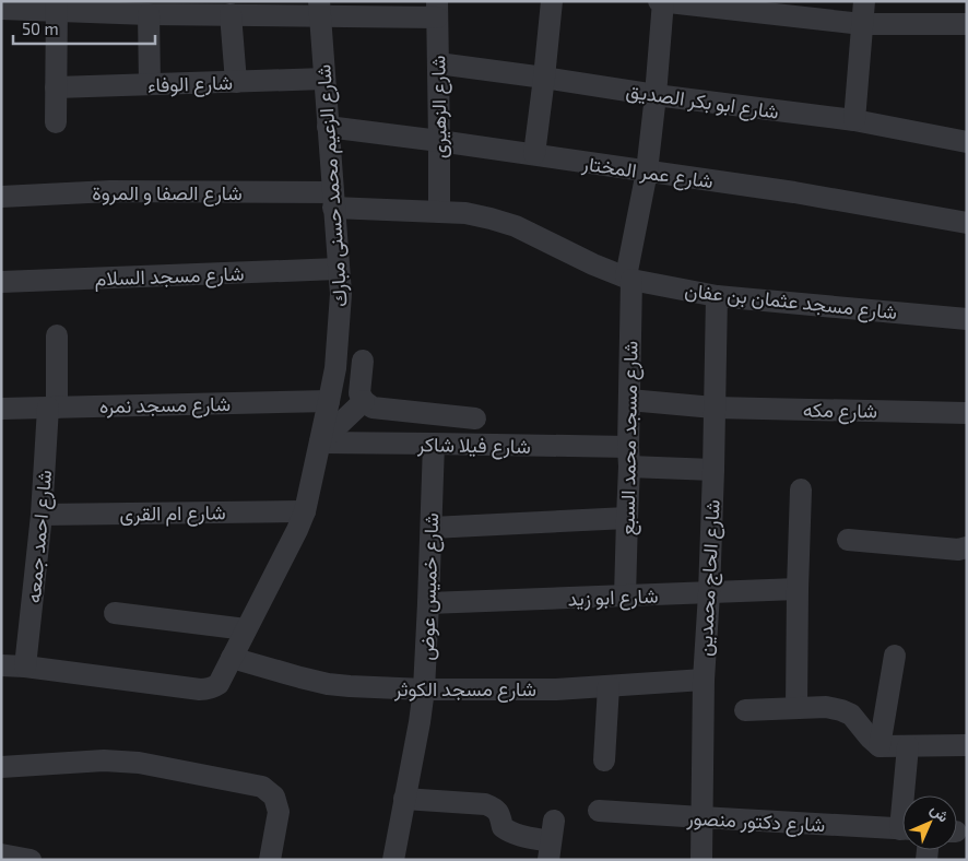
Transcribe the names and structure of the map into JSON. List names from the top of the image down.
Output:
{
  "streets": {
    "street": [
      "شارع الوفاء",
      "شارع ابو بكر الصديق",
      "شارع الزهيرى",
      "شارع عمر المختار",
      "شارع الزعيم محمد حسنى مبارك",
      "شارع الصفا و المروة",
      "شارع مسجد السلام",
      "شارع مسجد عثمان بن عفان",
      "شارع مسجد نمره",
      "شارع مكه",
      "شارع مسجد محمد السبع",
      "شارع فيلا شاكر",
      "شارع ام القرى",
      "شارع احمد جمعه",
      "شارع الحاج محمدين",
      "شارع خميس عوض",
      "شارع ابو زيد",
      "شارع مسجد الكوثر",
      "شارع دكتور منصور"
    ]
  },
  "crossings": [
    ["شارع الوفاء", "شارع الزعيم محمد حسنى مبارك"],
    ["شارع ابو بكر الصديق", "شارع الزهيرى"],
    ["شارع ابو بكر الصديق", "شارع مسجد محمد السبع"],
    ["شارع الزهيرى", "شارع عمر المختار"],
    ["شارع الزهيرى", "شارع مسجد عثمان بن عفان"],
    ["شارع عمر المختار", "شارع الزعيم محمد حسنى مبارك"],
    ["شارع عمر المختار", "شارع مسجد محمد السبع"],
    ["شارع الزعيم محمد حسنى مبارك", "شارع الصفا و المروة"],
    ["شارع الزعيم محمد حسنى مبارك", "شارع مسجد السلام"],
    ["شارع الزعيم محمد حسنى مبارك", "شارع مسجد عثمان بن عفان"],
    ["شارع الزعيم محمد حسنى مبارك", "شارع مسجد نمره"],
    ["شارع الزعيم محمد حسنى مبارك", "شارع فيلا شاكر"],
    ["شارع الزعيم محمد حسنى مبارك", "شارع ام القرى"],
    ["شارع الزعيم محمد حسنى مبارك", "شارع احمد جمعه"],
    ["شارع الزعيم محمد حسنى مبارك", "شارع مسجد الكوثر"],
    ["شارع الصفا و المروة", "شارع مسجد عثمان بن عفان"],
    ["شارع مسجد عثمان بن عفان", "شارع مسجد محمد السبع"],
    ["شارع مسجد عثمان بن عفان", "شارع الحاج محمدين"],
    ["شارع مسجد نمره", "شارع احمد جمعه"],
    ["شارع مكه", "شارع مسجد محمد السبع"],
    ["شارع مكه", "شارع الحاج محمدين"],
    ["شارع مسجد محمد السبع", "شارع فيلا شاكر"],
    ["شارع مسجد محمد السبع", "شارع ابو زيد"],
    ["شارع فيلا شاكر", "شارع الحاج محمدين"],
    ["شارع فيلا شاكر", "شارع خميس عوض"],
    ["شارع ام القرى", "شارع احمد جمعه"],
    ["شارع الحاج محمدين", "شارع ابو زيد"],
    ["شارع الحاج محمدين", "شارع مسجد الكوثر"],
    ["شارع الحاج محمدين", "شارع دكتور منصور"],
    ["شارع خميس عوض", "شارع ابو زيد"],
    ["شارع خميس عوض", "شارع مسجد الكوثر"]
  ],
  "scale_bar": "50 m",
  "north": "top right"
}
